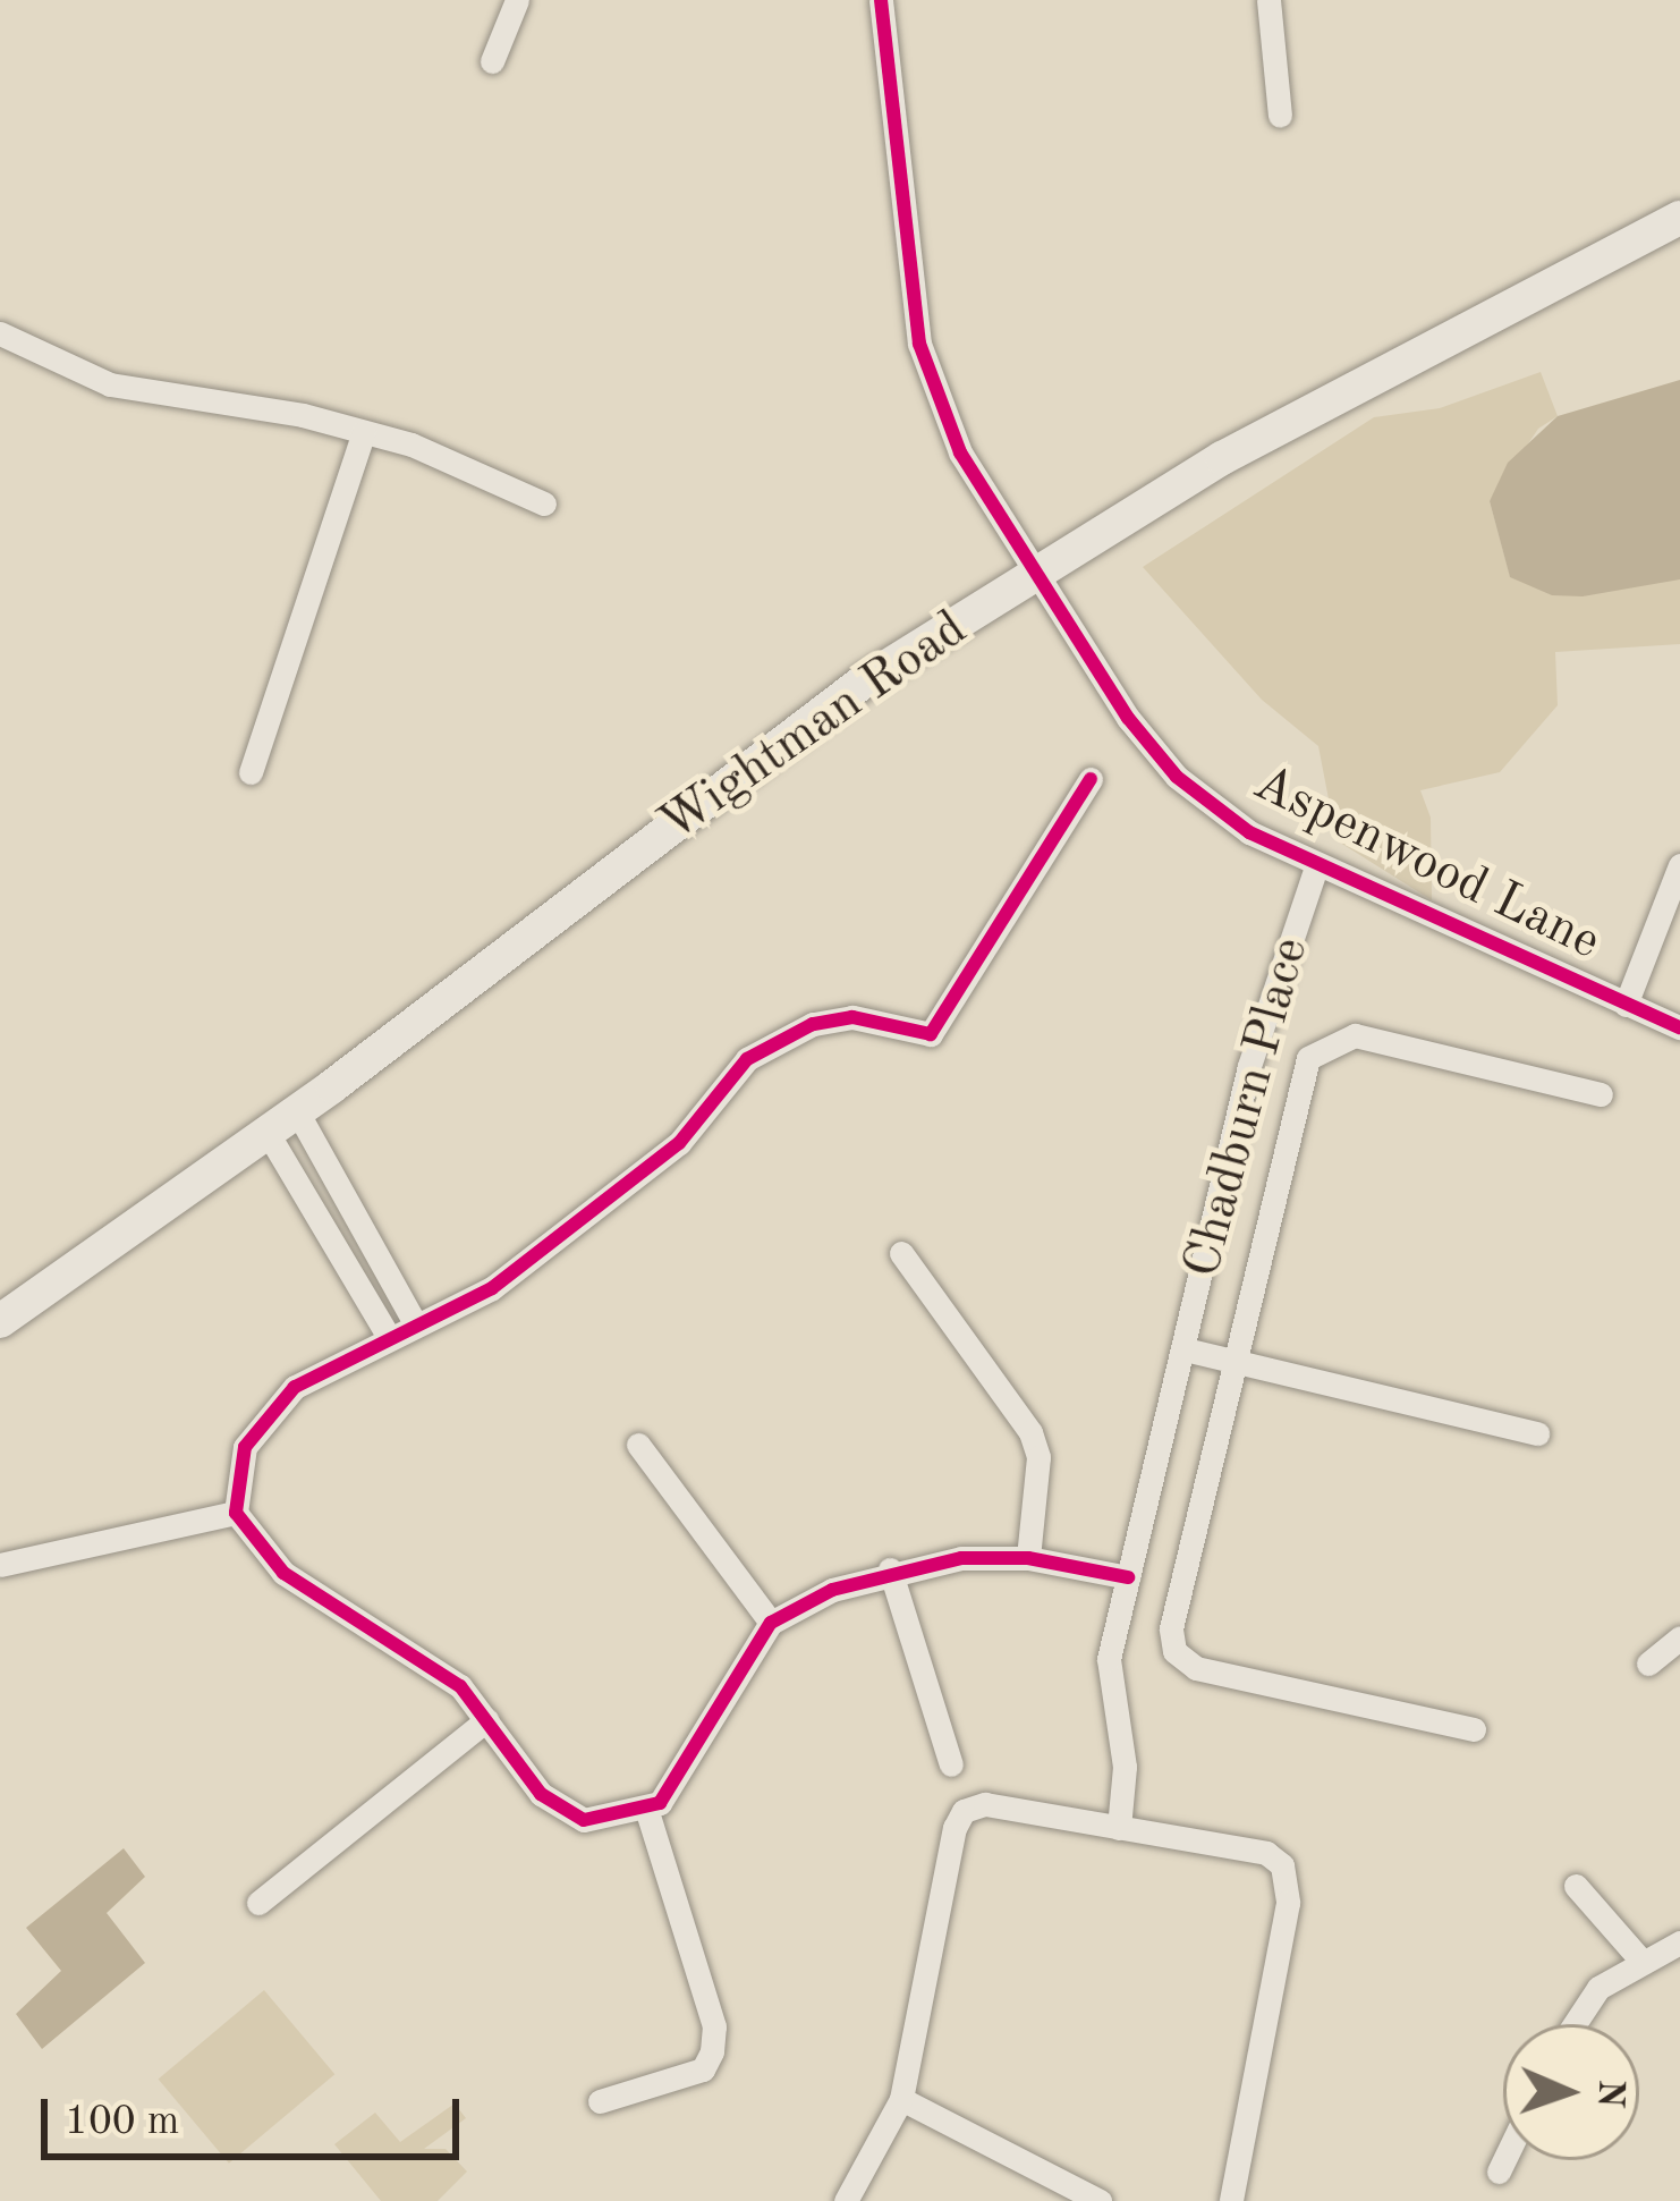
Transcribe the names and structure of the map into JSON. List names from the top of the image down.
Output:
{
  "streets": {
    "main road": ["Wightman Road"],
    "street": ["Aspenwood Lane", "Chadburn Place"]
  },
  "crossings": [
    ["Wightman Road", "Aspenwood Lane"],
    ["Aspenwood Lane", "Chadburn Place"]
  ],
  "scale_bar": "100 m",
  "north": "right"
}
